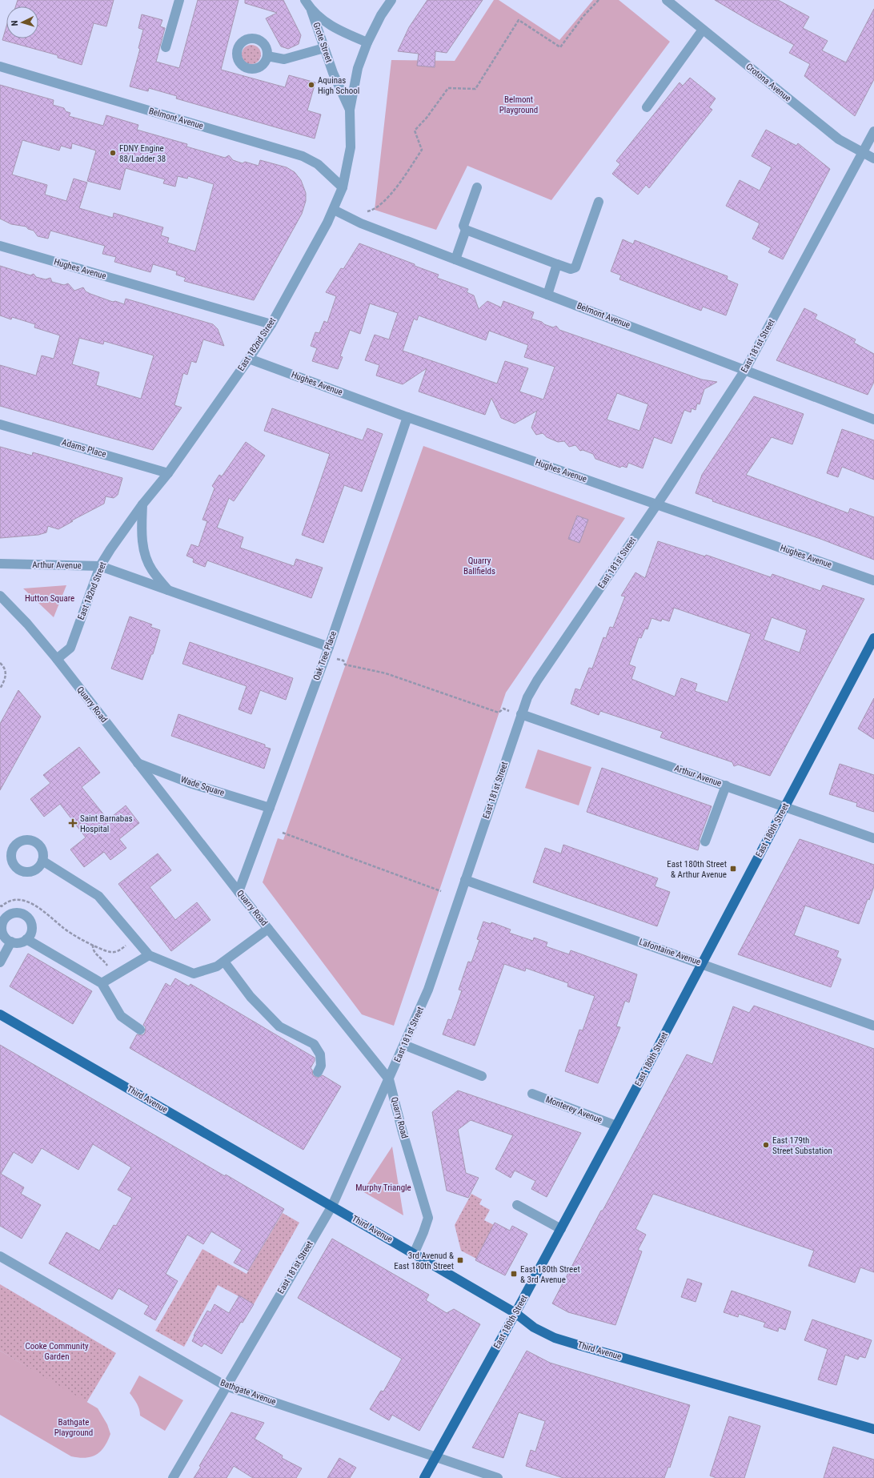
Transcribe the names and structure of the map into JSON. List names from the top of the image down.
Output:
{
  "streets": {
    "main road": ["East 180th Street", "Third Avenue"],
    "street": [
      "Grote Street",
      "Crotona Avenue",
      "Belmont Avenue",
      "Hughes Avenue",
      "East 182nd Street",
      "East 181st Street",
      "Adams Place",
      "Arthur Avenue",
      "Oak Tree Place",
      "Quarry Road",
      "Wade Square",
      "Lafontaine Avenue",
      "Monterey Avenue",
      "Bathgate Avenue"
    ]
  },
  "crossings": [
    ["Grote Street", "East 182nd Street"],
    ["Crotona Avenue", "East 181st Street"],
    ["Belmont Avenue", "East 182nd Street"],
    ["Belmont Avenue", "East 181st Street"],
    ["Hughes Avenue", "East 182nd Street"],
    ["Hughes Avenue", "East 181st Street"],
    ["Hughes Avenue", "Oak Tree Place"],
    ["East 182nd Street", "Adams Place"],
    ["East 182nd Street", "Arthur Avenue"],
    ["East 182nd Street", "Quarry Road"],
    ["East 181st Street", "Arthur Avenue"],
    ["East 181st Street", "Quarry Road"],
    ["East 181st Street", "Lafontaine Avenue"],
    ["East 181st Street", "Third Avenue"],
    ["East 181st Street", "Bathgate Avenue"],
    ["Arthur Avenue", "Oak Tree Place"],
    ["Arthur Avenue", "East 180th Street"],
    ["Oak Tree Place", "Quarry Road"],
    ["Oak Tree Place", "Wade Square"],
    ["Quarry Road", "Wade Square"],
    ["Quarry Road", "Third Avenue"],
    ["East 180th Street", "Lafontaine Avenue"],
    ["East 180th Street", "Third Avenue"],
    ["East 180th Street", "Monterey Avenue"],
    ["East 180th Street", "Bathgate Avenue"]
  ],
  "parks": [
    "Belmont Playground",
    "Quarry Ballfields",
    "Hutton Square",
    "Murphy Triangle",
    "Cooke Community Garden",
    "Bathgate Playground"
  ],
  "places": {
    "other": ["Aquinas High School", "FDNY Engine 88/Ladder 38", "East 179th Street Substation"],
    "health": ["Saint Barnabas Hospital"],
    "transit": ["East 180th Street & Arthur Avenue", "3rd Avenud & East 180th Street", "East 180th Street & 3rd Avenue"]
  },
  "north": "left"
}
